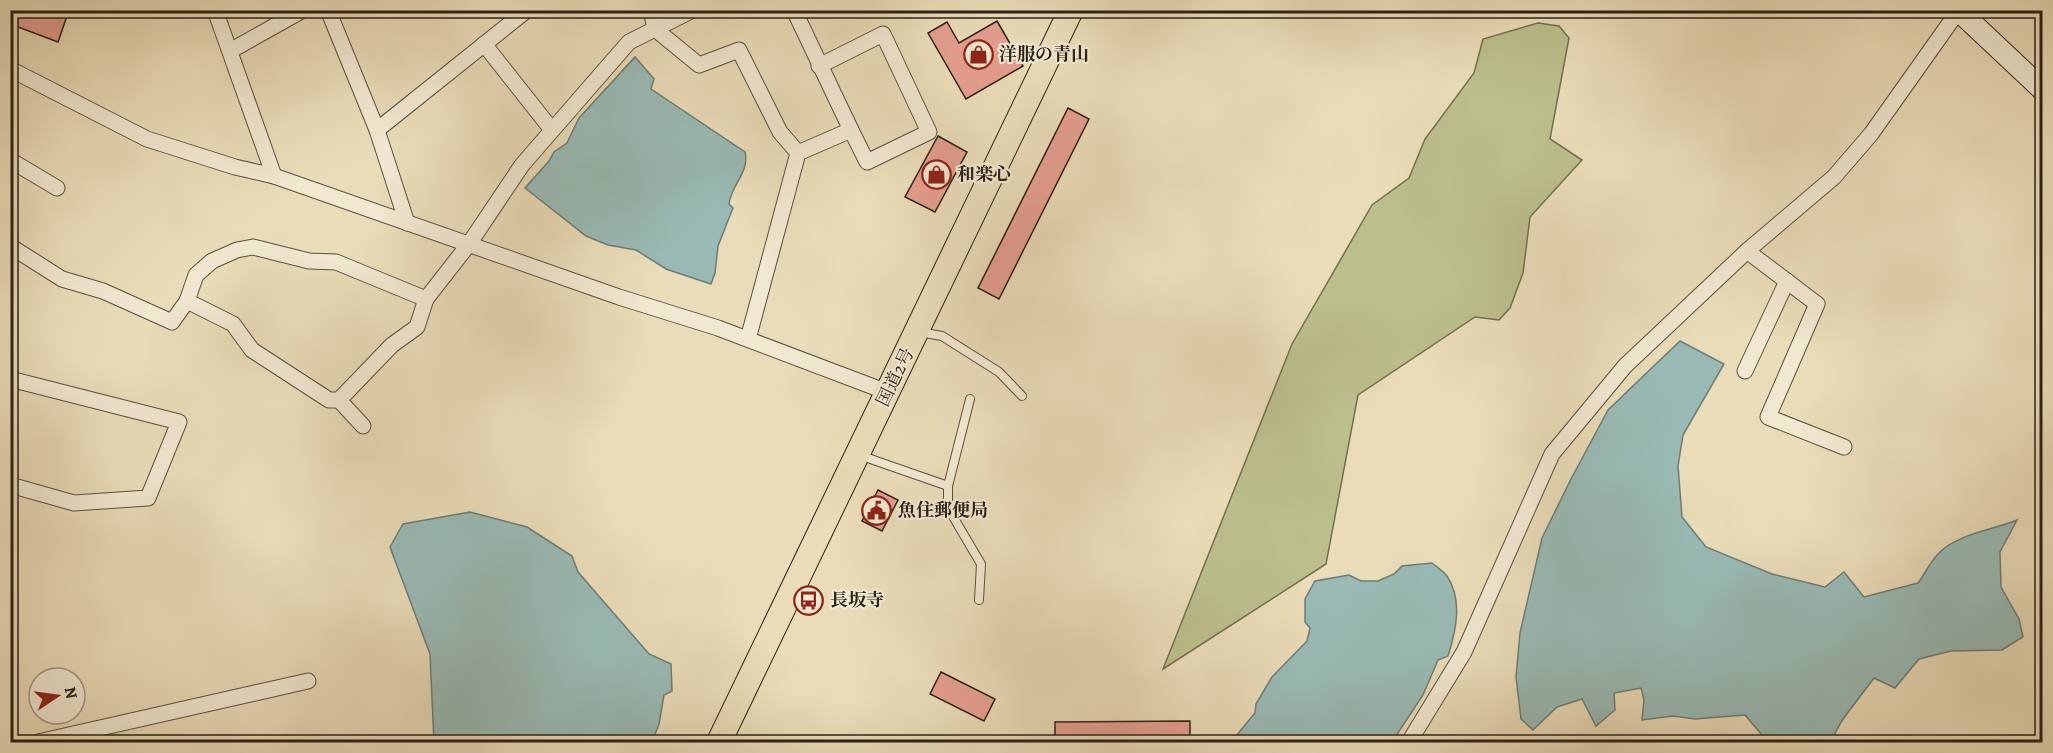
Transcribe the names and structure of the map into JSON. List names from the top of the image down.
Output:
{
  "streets": {
    "highway": ["国道2号"]
  },
  "places": {
    "shop": ["洋服の青山", "和楽心"],
    "public building": ["魚住郵便局"],
    "bus stop": ["長坂寺"]
  },
  "north": "right"
}
